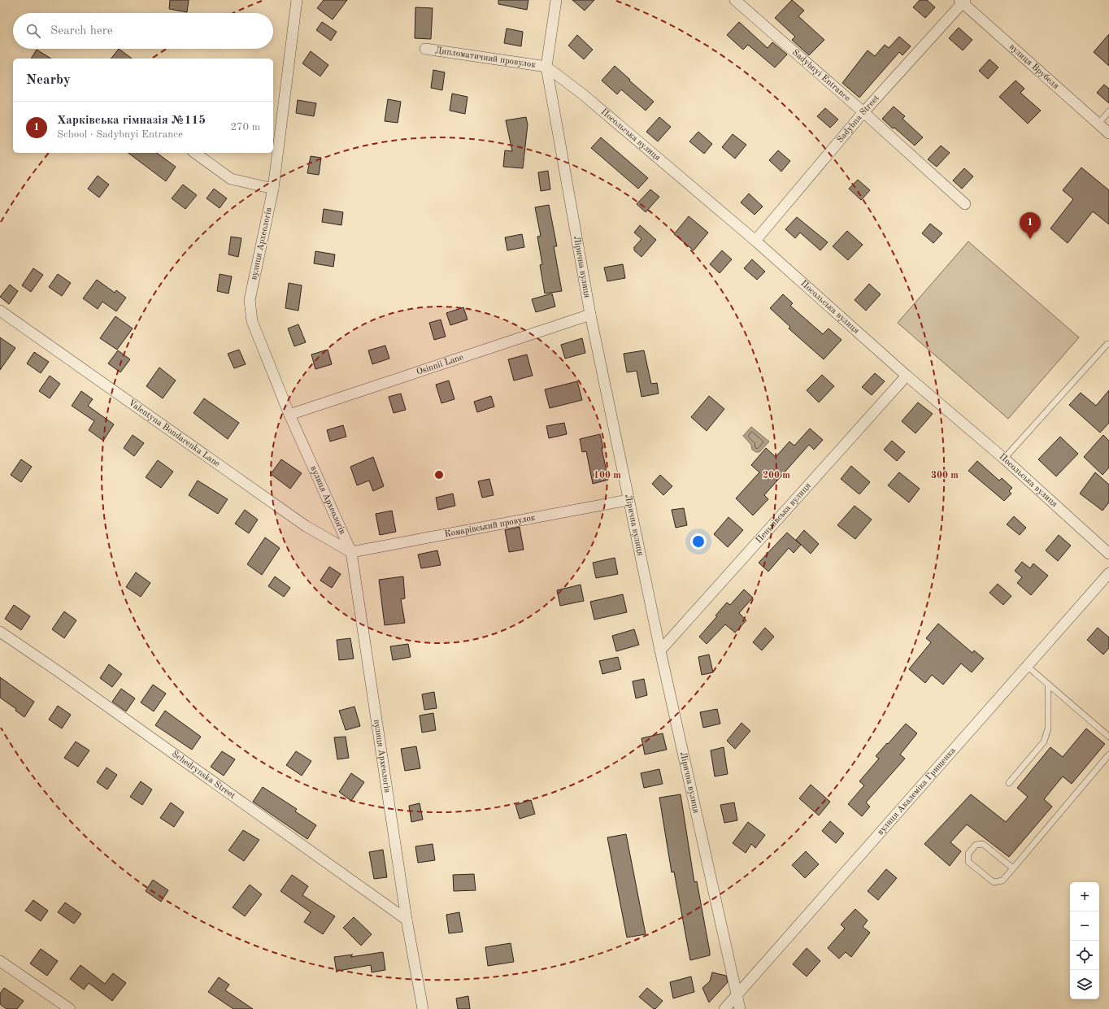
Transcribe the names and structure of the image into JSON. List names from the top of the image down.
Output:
{
  "streets": {
    "street": [
      "Дипломатичний провулок",
      "вулиця Врубеля",
      "Sadybnyi Entrance",
      "Sadybna Street",
      "Посольська вулиця",
      "вулиця Археологів",
      "Лірична вулиця",
      "Osinnii Lane",
      "Valentyna Bondarenka Lane",
      "Пеньківська вулиця",
      "Комарівський провулок",
      "Schedrynska Street",
      "вулиця Академіка Грищенка"
    ]
  },
  "crossings": [
    ["Дипломатичний провулок", "Посольська вулиця"],
    ["Дипломатичний провулок", "Лірична вулиця"],
    ["вулиця Врубеля", "Sadybna Street"],
    ["Sadybnyi Entrance", "Sadybna Street"],
    ["Sadybna Street", "Посольська вулиця"],
    ["Посольська вулиця", "Лірична вулиця"],
    ["Посольська вулиця", "Пеньківська вулиця"],
    ["вулиця Археологів", "Osinnii Lane"],
    ["вулиця Археологів", "Valentyna Bondarenka Lane"],
    ["вулиця Археологів", "Комарівський провулок"],
    ["вулиця Археологів", "Schedrynska Street"],
    ["Лірична вулиця", "Osinnii Lane"],
    ["Лірична вулиця", "Пеньківська вулиця"],
    ["Лірична вулиця", "Комарівський провулок"],
    ["Лірична вулиця", "вулиця Академіка Грищенка"],
    ["Valentyna Bondarenka Lane", "Комарівський провулок"]
  ],
  "page": {
    "search": "Search here",
    "heading": "Nearby",
    "list": [
      {
        "mark": "1",
        "name": "Харківська гімназія №115",
        "note": "School · Sadybnyi Entrance",
        "value": "270 m"
      }
    ],
    "pins": "1",
    "map_buttons": ["+", "−"]
  },
  "rings": ["100 m", "200 m", "300 m"]
}
